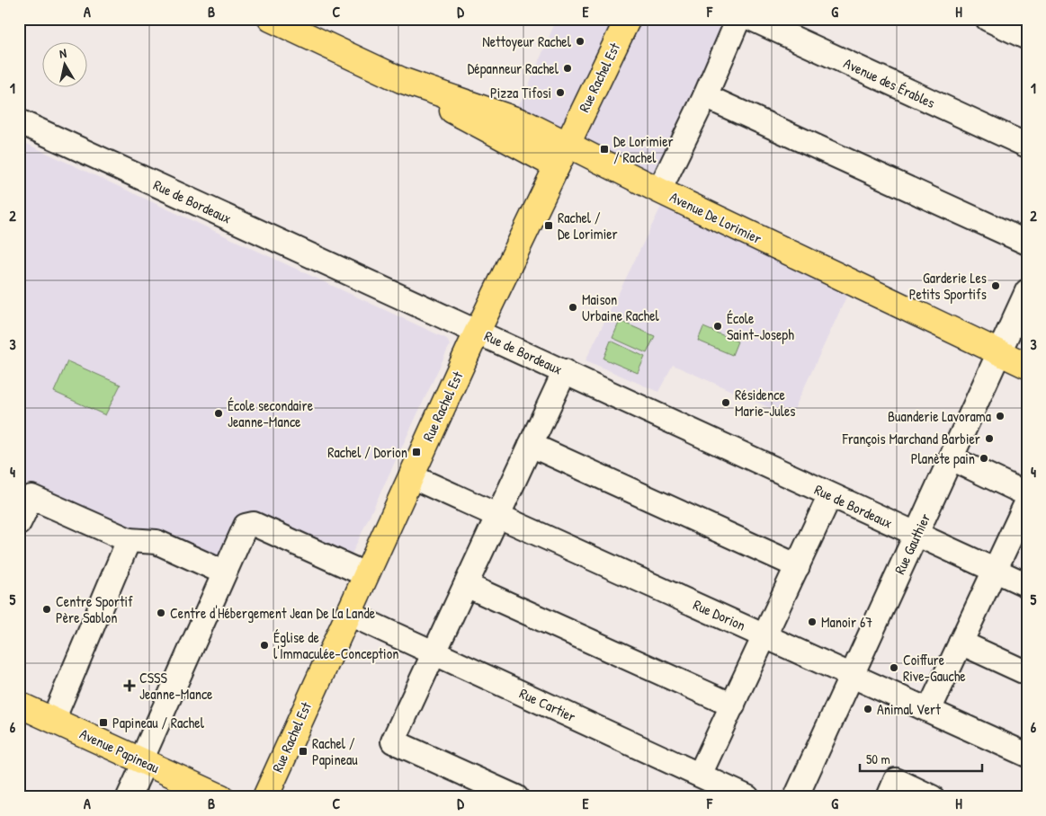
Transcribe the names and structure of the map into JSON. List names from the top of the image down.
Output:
{
  "streets": {
    "main road": ["Rue Rachel Est", "Avenue De Lorimier", "Avenue Papineau"],
    "street": [
      "Avenue des Érables",
      "Rue de Bordeaux",
      "Rue Gauthier",
      "Rue Dorion",
      "Rue Cartier"
    ]
  },
  "crossings": [
    ["Rue Rachel Est", "Rue de Bordeaux"],
    ["Rue Rachel Est", "Avenue De Lorimier"],
    ["Rue Rachel Est", "Rue Dorion"],
    ["Rue Rachel Est", "Rue Cartier"],
    ["Rue de Bordeaux", "Rue Gauthier"],
    ["Avenue De Lorimier", "Rue Gauthier"],
    ["Rue Gauthier", "Rue Dorion"]
  ],
  "places": {
    "other": [
      "Nettoyeur Rachel",
      "Dépanneur Rachel",
      "Pizza Tifosi",
      "Garderie Les Petits Sportifs",
      "Maison Urbaine Rachel",
      "École Saint-Joseph",
      "Résidence Marie-Jules",
      "École secondaire Jeanne-Mance",
      "Buanderie Lavorama",
      "François Marchand Barbier",
      "Planète pain",
      "Centre Sportif Père Sablon",
      "Centre d'Hébergement Jean De La Lande",
      "Manoir 67",
      "Église de l'Immaculée-Conception",
      "Coiffure Rive-Gauche",
      "Animal Vert"
    ],
    "transit": [
      "De Lorimier / Rachel",
      "Rachel / De Lorimier",
      "Rachel / Dorion",
      "Papineau / Rachel",
      "Rachel / Papineau"
    ],
    "health": ["CSSS Jeanne-Mance"]
  },
  "scale_bar": "50 m",
  "north": "top",
  "grid": {
    "columns": [
      "A",
      "B",
      "C",
      "D",
      "E",
      "F",
      "G",
      "H"
    ],
    "rows": [
      "1",
      "2",
      "3",
      "4",
      "5",
      "6"
    ]
  }
}
